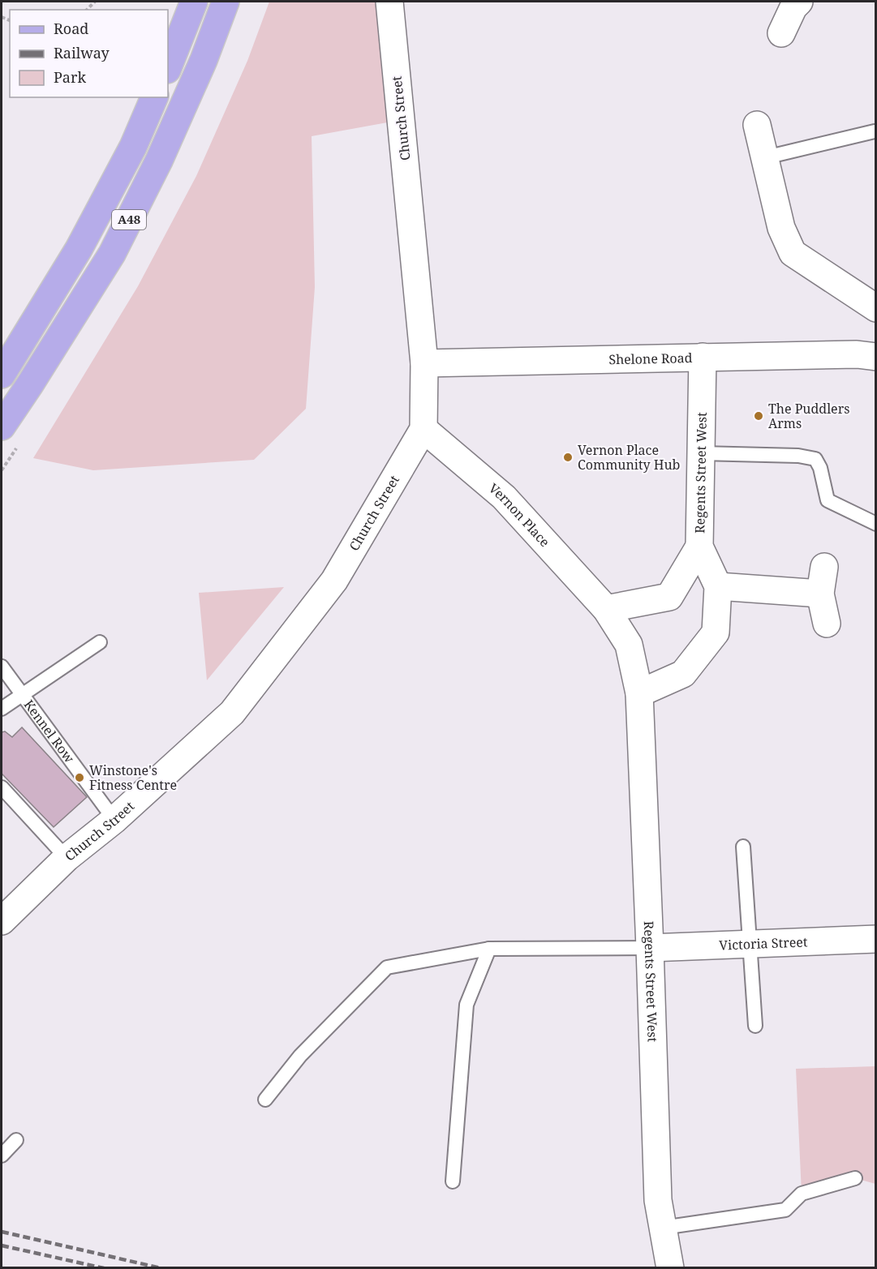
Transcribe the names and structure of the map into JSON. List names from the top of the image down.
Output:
{
  "streets": {
    "main road": ["A48"],
    "street": [
      "Church Street",
      "Shelone Road",
      "Regents Street West",
      "Vernon Place",
      "Victoria Street"
    ],
    "lane": ["Kennel Row"]
  },
  "crossings": [
    ["Church Street", "Shelone Road"],
    ["Church Street", "Vernon Place"],
    ["Church Street", "Kennel Row"],
    ["Shelone Road", "Regents Street West"],
    ["Regents Street West", "Vernon Place"],
    ["Regents Street West", "Victoria Street"]
  ],
  "places": ["The Puddlers Arms", "Vernon Place Community Hub", "Winstone's Fitness Centre"],
  "legend": ["Road", "Railway", "Park"]
}
